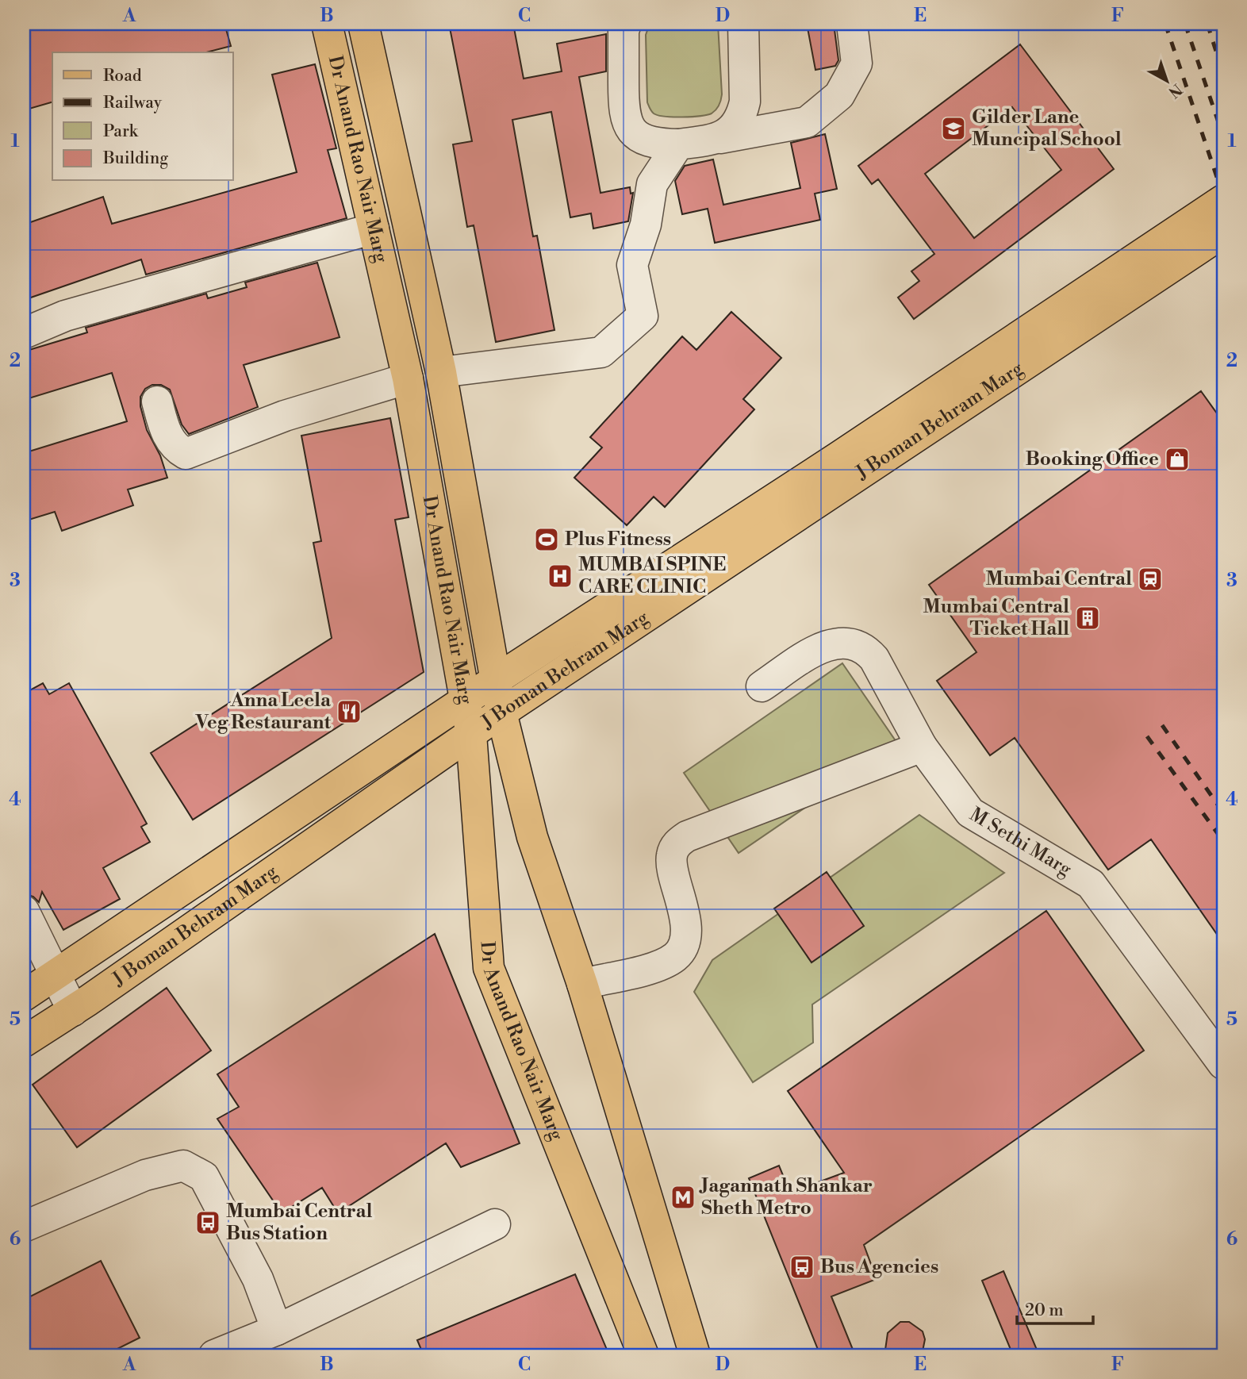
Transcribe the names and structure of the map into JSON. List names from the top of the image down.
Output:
{
  "streets": {
    "main road": ["Dr Anand Rao Nair Marg", "J Boman Behram Marg"],
    "street": ["M Sethi Marg"]
  },
  "crossings": [
    ["Dr Anand Rao Nair Marg", "J Boman Behram Marg"]
  ],
  "places": {
    "school or university": ["Gilder Lane Muncipal School"],
    "shop": ["Booking Office"],
    "sports": ["Plus Fitness"],
    "hospital": ["MUMBAI SPINE CARE CLINIC"],
    "station": ["Mumbai Central"],
    "building": ["Mumbai Central Ticket Hall"],
    "restaurant": ["Anna Leela Veg Restaurant"],
    "metro station": ["Jagannath Shankar Sheth Metro"],
    "bus stop": ["Mumbai Central Bus Station", "Bus Agencies"]
  },
  "legend": [
    "Road",
    "Railway",
    "Park",
    "Building"
  ],
  "scale_bar": "20 m",
  "north": "bottom right",
  "grid": {
    "columns": [
      "A",
      "B",
      "C",
      "D",
      "E",
      "F"
    ],
    "rows": [
      "1",
      "2",
      "3",
      "4",
      "5",
      "6"
    ]
  }
}
